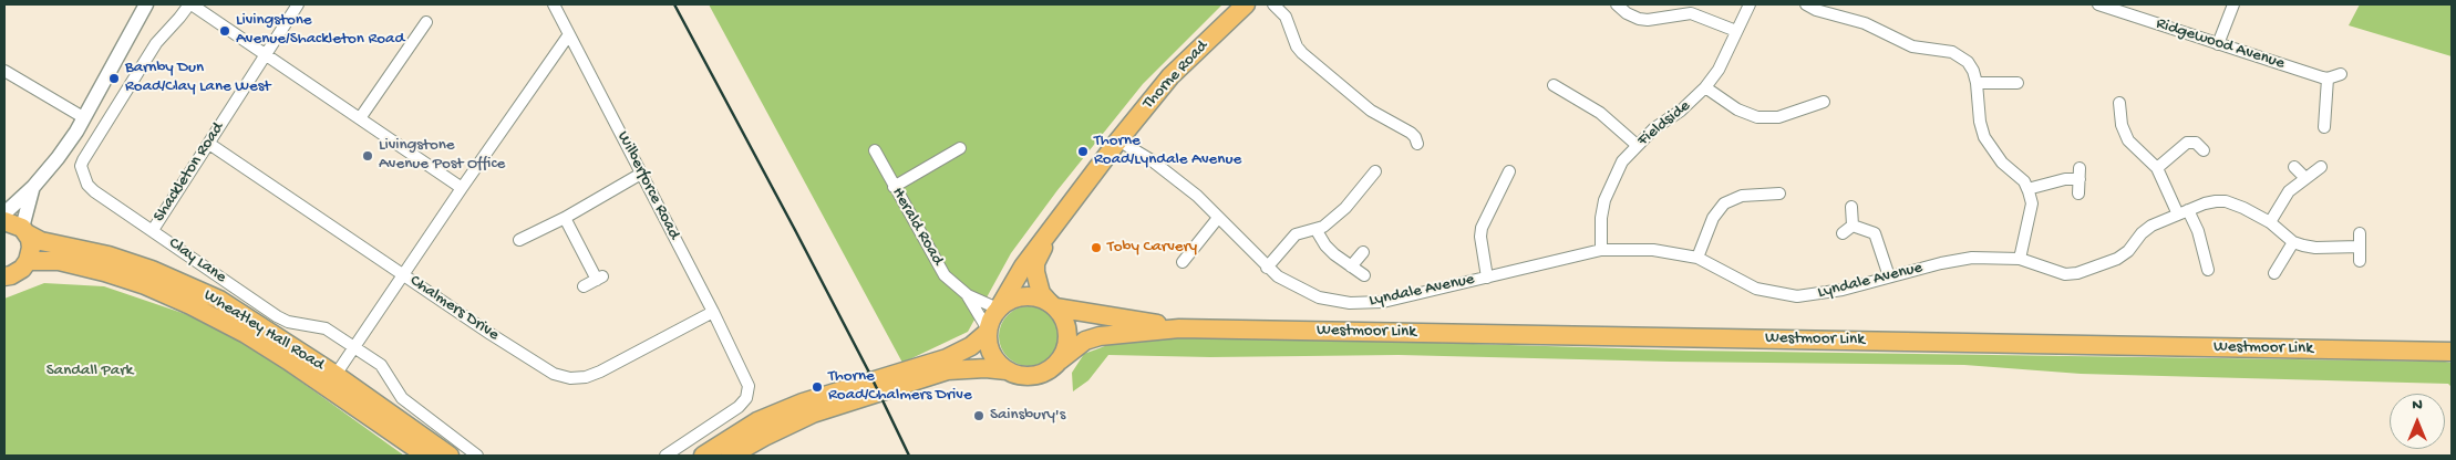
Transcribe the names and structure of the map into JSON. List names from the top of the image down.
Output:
{
  "streets": {
    "main road": ["Thorne Road", "Wheatley Hall Road", "Westmoor Link"],
    "street": [
      "Ridgewood Avenue",
      "Fieldside",
      "Shackleton Road",
      "Wilberforce Road",
      "Herald Road",
      "Clay Lane",
      "Lyndale Avenue",
      "Chalmers Drive"
    ]
  },
  "crossings": [
    ["Thorne Road", "Lyndale Avenue"],
    ["Fieldside", "Lyndale Avenue"],
    ["Shackleton Road", "Clay Lane"],
    ["Shackleton Road", "Chalmers Drive"],
    ["Wilberforce Road", "Chalmers Drive"],
    ["Herald Road", "Westmoor Link"]
  ],
  "parks": ["Sandall Park"],
  "places": [
    "Livingstone Avenue/Shackleton Road",
    "Barnby Dun Road/Clay Lane West",
    "Thorne Road/Lyndale Avenue",
    "Livingstone Avenue Post Office",
    "Toby Carvery",
    "Thorne Road/Chalmers Drive",
    "Sainsbury's"
  ],
  "north": "top"
}
